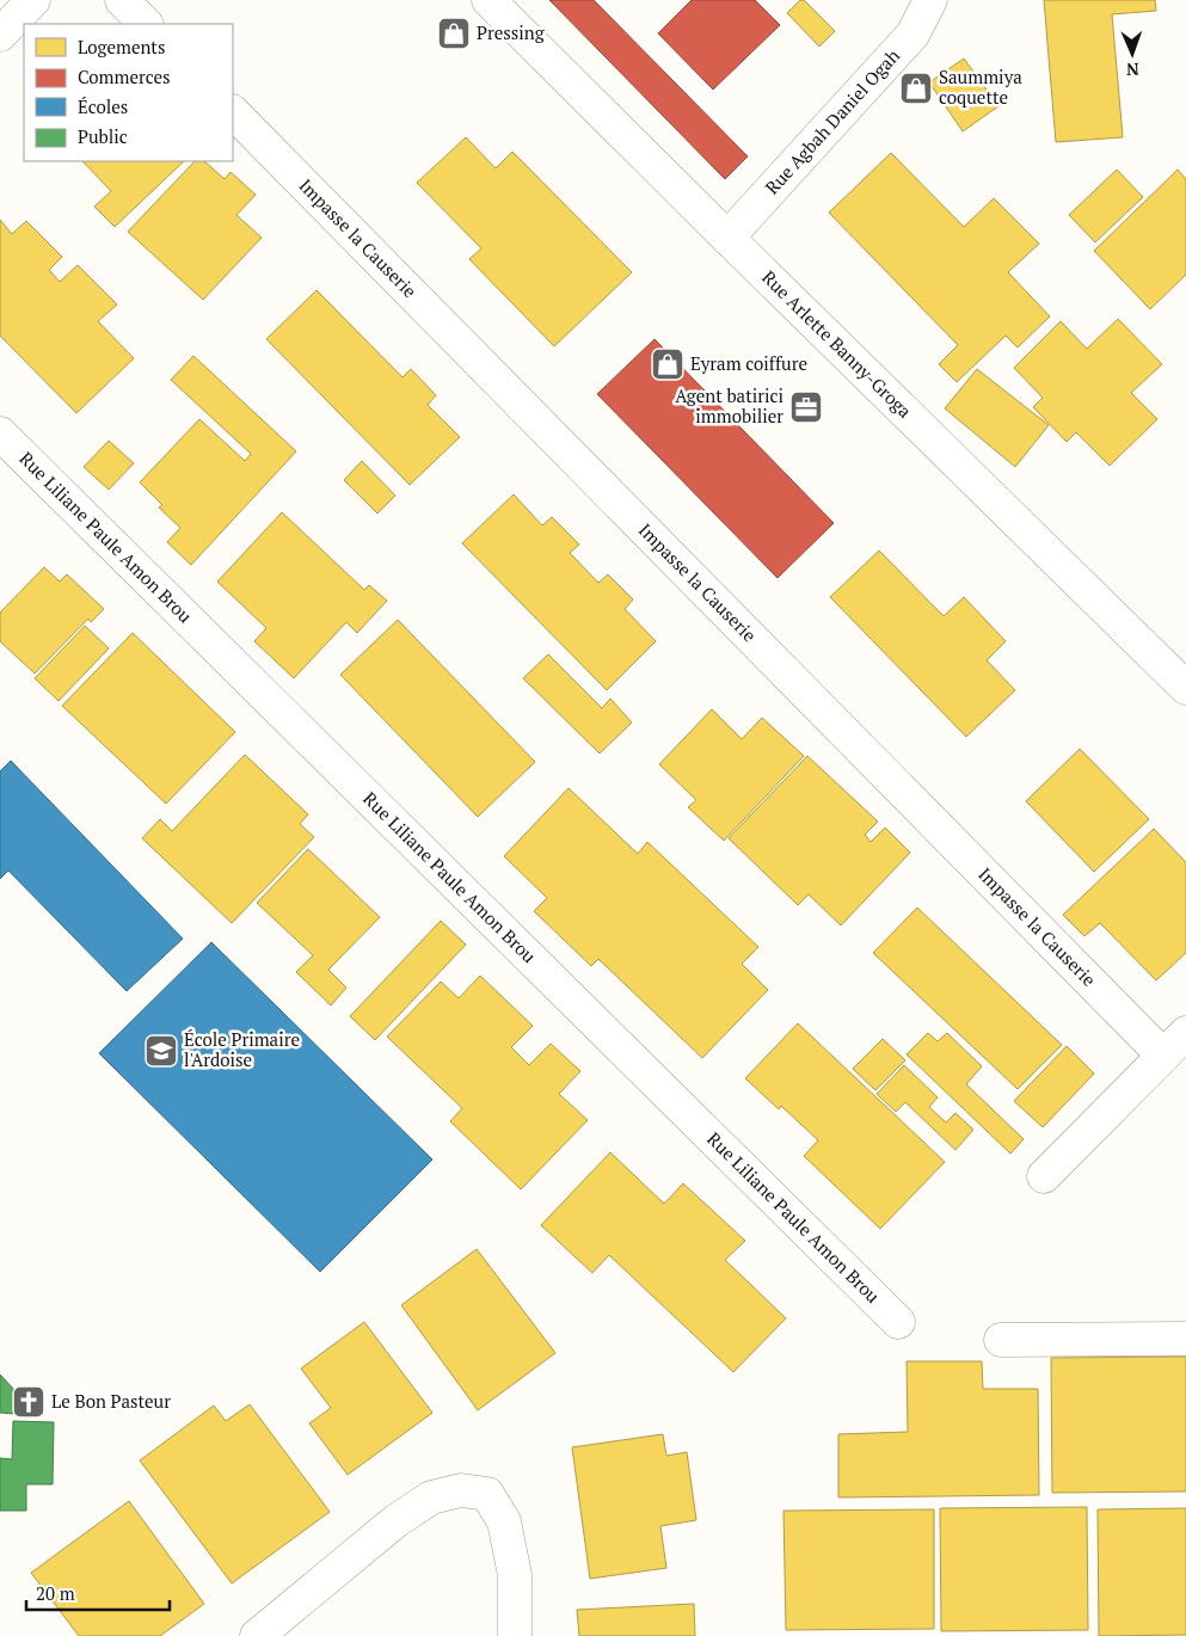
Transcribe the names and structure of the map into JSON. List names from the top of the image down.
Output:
{
  "streets": {
    "street": [
      "Rue Agbah Daniel Ogah",
      "Impasse la Causerie",
      "Rue Arlette Banny-Groga",
      "Rue Liliane Paule Amon Brou"
    ]
  },
  "crossings": [
    ["Rue Agbah Daniel Ogah", "Rue Arlette Banny-Groga"]
  ],
  "places": {
    "shop": ["Pressing", "Saummiya coquette", "Eyram coiffure"],
    "office": ["Agent batirici immobilier"],
    "school or university": ["École Primaire l'Ardoise"],
    "church": ["Le Bon Pasteur"]
  },
  "legend": [
    "Logements",
    "Commerces",
    "Écoles",
    "Public"
  ],
  "scale_bar": "20 m",
  "north": "bottom"
}
